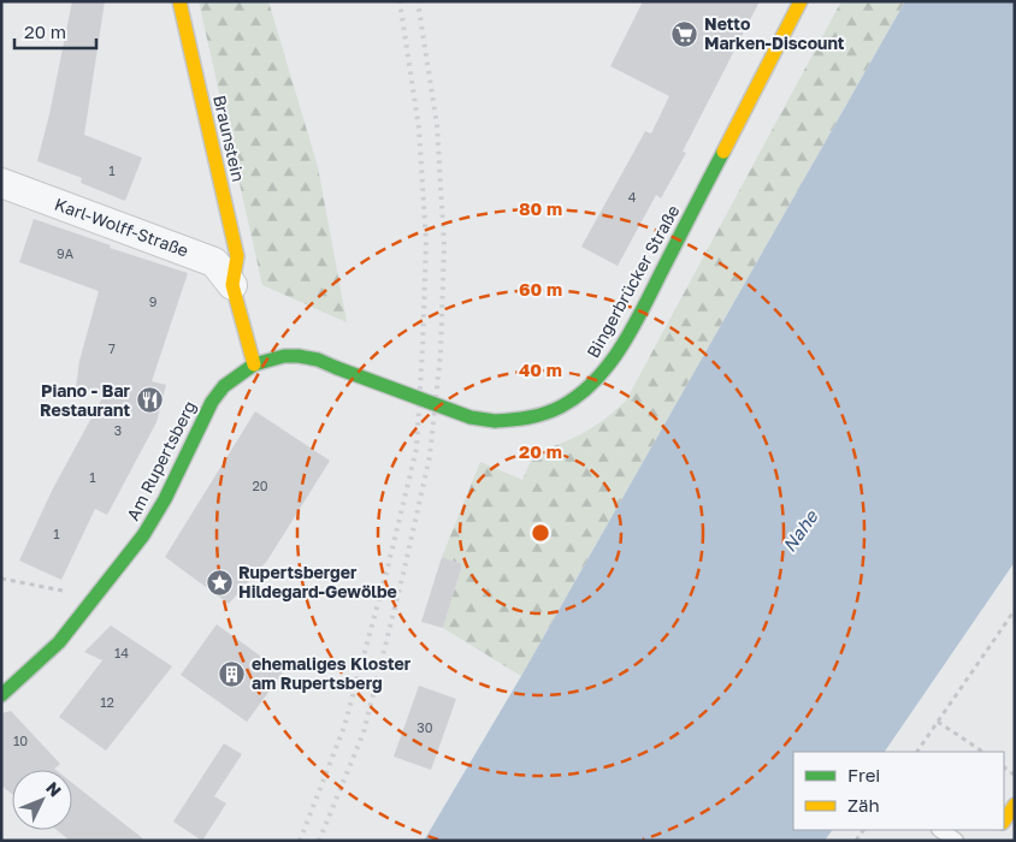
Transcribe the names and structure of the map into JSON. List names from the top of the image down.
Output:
{
  "streets": {
    "main road": ["Braunstein", "Bingerbrücker Straße", "Am Rupertsberg"],
    "street": ["Karl-Wolff-Straße"]
  },
  "crossings": [
    ["Braunstein", "Karl-Wolff-Straße"],
    ["Bingerbrücker Straße", "Am Rupertsberg"]
  ],
  "water": ["Nahe"],
  "places": {
    "supermarket": ["Netto Marken-Discount"],
    "restaurant": ["Piano - Bar Restaurant"],
    "place": ["Rupertsberger Hildegard-Gewölbe"],
    "building": ["ehemaliges Kloster am Rupertsberg"]
  },
  "house_numbers": [
    "1",
    "4",
    "9A",
    "9",
    "7",
    "3",
    "1",
    "20",
    "1",
    "14",
    "12",
    "30",
    "10"
  ],
  "legend": ["Frei", "Zäh"],
  "scale_bar": "20 m",
  "north": "top right",
  "rings": [
    "80 m",
    "60 m",
    "40 m",
    "20 m"
  ]
}
